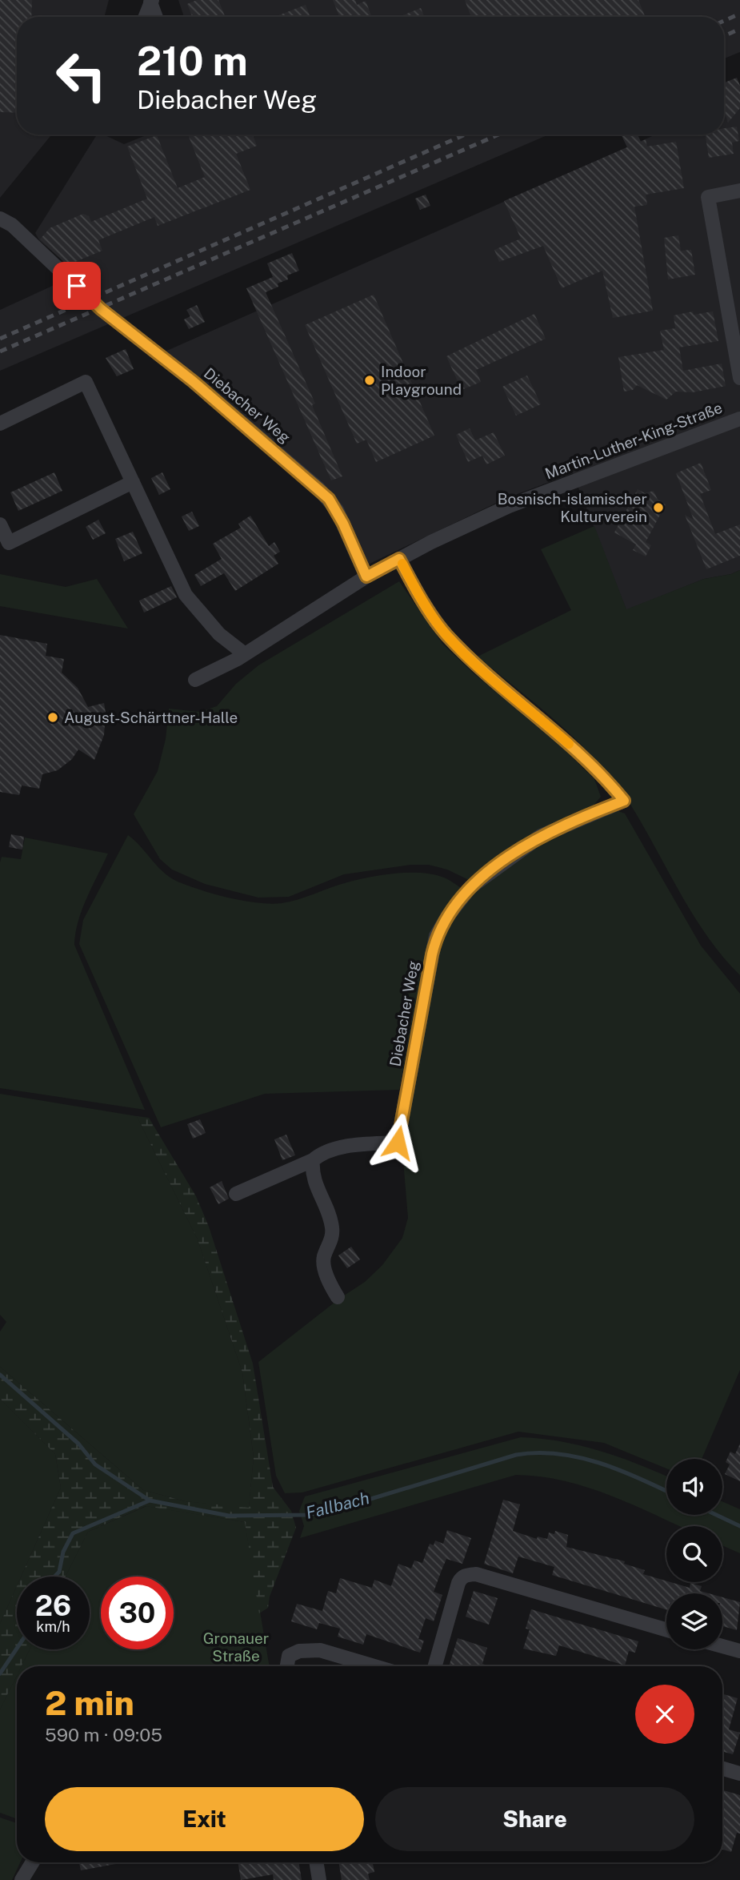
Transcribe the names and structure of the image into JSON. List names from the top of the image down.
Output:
{
  "streets": {
    "street": ["Diebacher Weg", "Martin-Luther-King-Straße"]
  },
  "crossings": [
    ["Diebacher Weg", "Martin-Luther-King-Straße"]
  ],
  "water": ["Fallbach"],
  "parks": ["Gronauer Straße"],
  "places": ["Indoor Playground", "Bosnisch-islamischer Kulturverein", "August-Schärttner-Halle"],
  "page": {
    "turn": ["210 m", "Diebacher Weg"],
    "speed": "26 km/h",
    "limit": "30",
    "heading": ["2 min", "590 m · 09:05"],
    "buttons": ["Exit", "Share"]
  }
}
